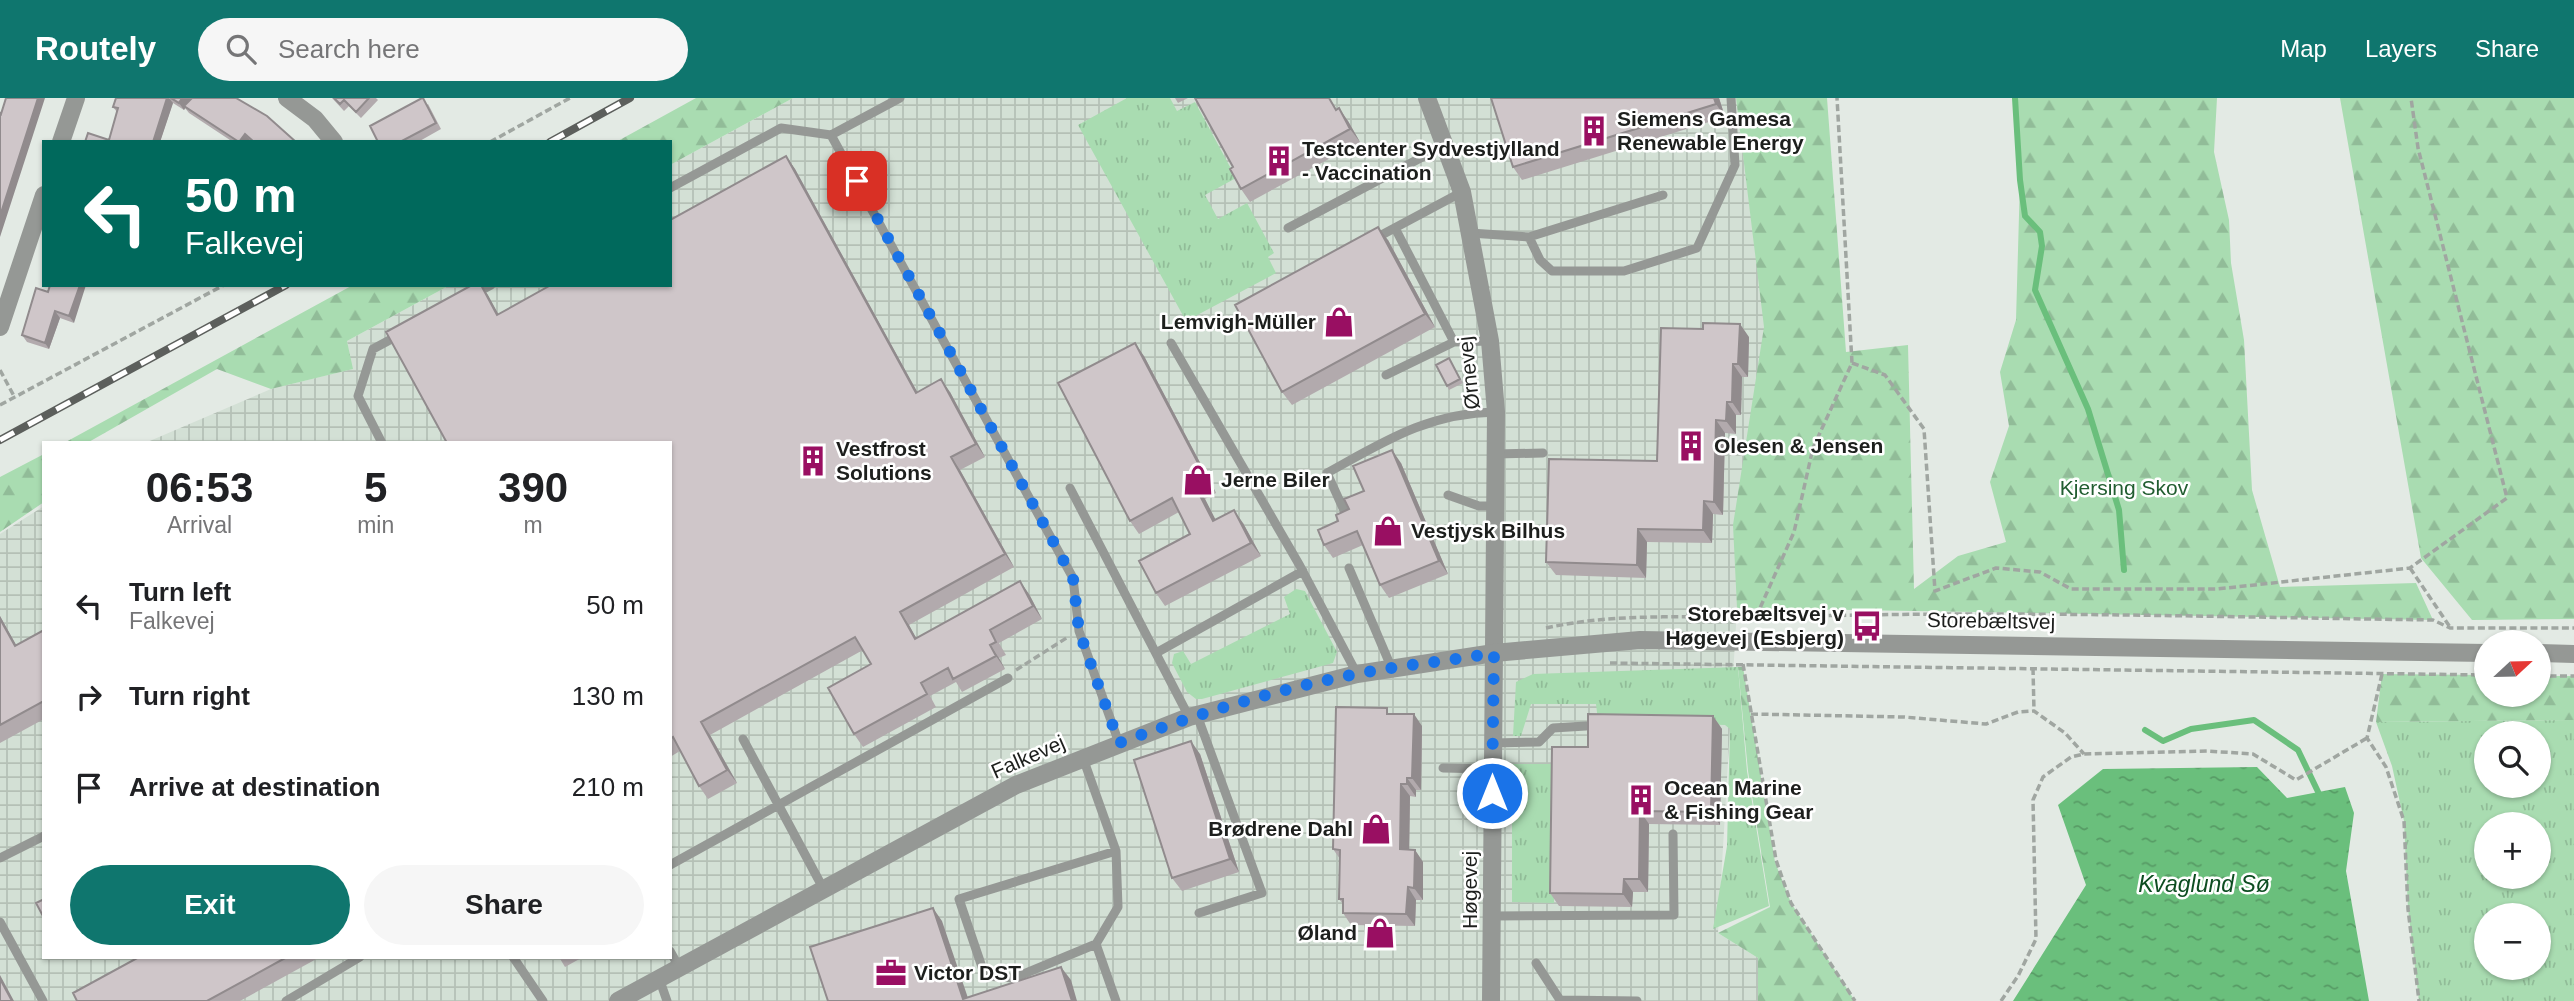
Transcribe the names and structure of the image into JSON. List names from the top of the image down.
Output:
{
  "streets": {
    "street": [
      "Ørnevej",
      "Storebæltsvej",
      "Falkevej",
      "Høgevej"
    ]
  },
  "crossings": [
    ["Ørnevej", "Storebæltsvej"],
    ["Ørnevej", "Falkevej"],
    ["Ørnevej", "Høgevej"],
    ["Storebæltsvej", "Falkevej"],
    ["Storebæltsvej", "Høgevej"],
    ["Falkevej", "Høgevej"]
  ],
  "water": ["Kvaglund Sø"],
  "parks": ["Kjersing Skov"],
  "places": {
    "building": [
      "Siemens Gamesa Renewable Energy",
      "Testcenter Sydvestjylland - Vaccination",
      "Olesen & Jensen",
      "Vestfrost Solutions",
      "Ocean Marine & Fishing Gear"
    ],
    "shop": [
      "Lemvigh-Müller",
      "Jerne Biler",
      "Vestjysk Bilhus",
      "Brødrene Dahl",
      "Øland"
    ],
    "bus stop": ["Storebæltsvej v Høgevej (Esbjerg)"],
    "office": ["Victor DST"]
  },
  "north": "right",
  "page": {
    "header": "Routely",
    "search": "Search here",
    "nav": ["Map", "Layers", "Share"],
    "turn": ["50 m", "Falkevej"],
    "eta": [
      "06:53",
      "Arrival",
      "5",
      "min",
      "390",
      "m"
    ],
    "list": [
      {
        "name": "Turn left",
        "note": "Falkevej",
        "value": "50 m"
      },
      {
        "name": "Turn right",
        "value": "130 m"
      },
      {
        "name": "Arrive at destination",
        "value": "210 m"
      }
    ],
    "map_buttons": ["+", "−"],
    "buttons": ["Exit", "Share"]
  }
}
